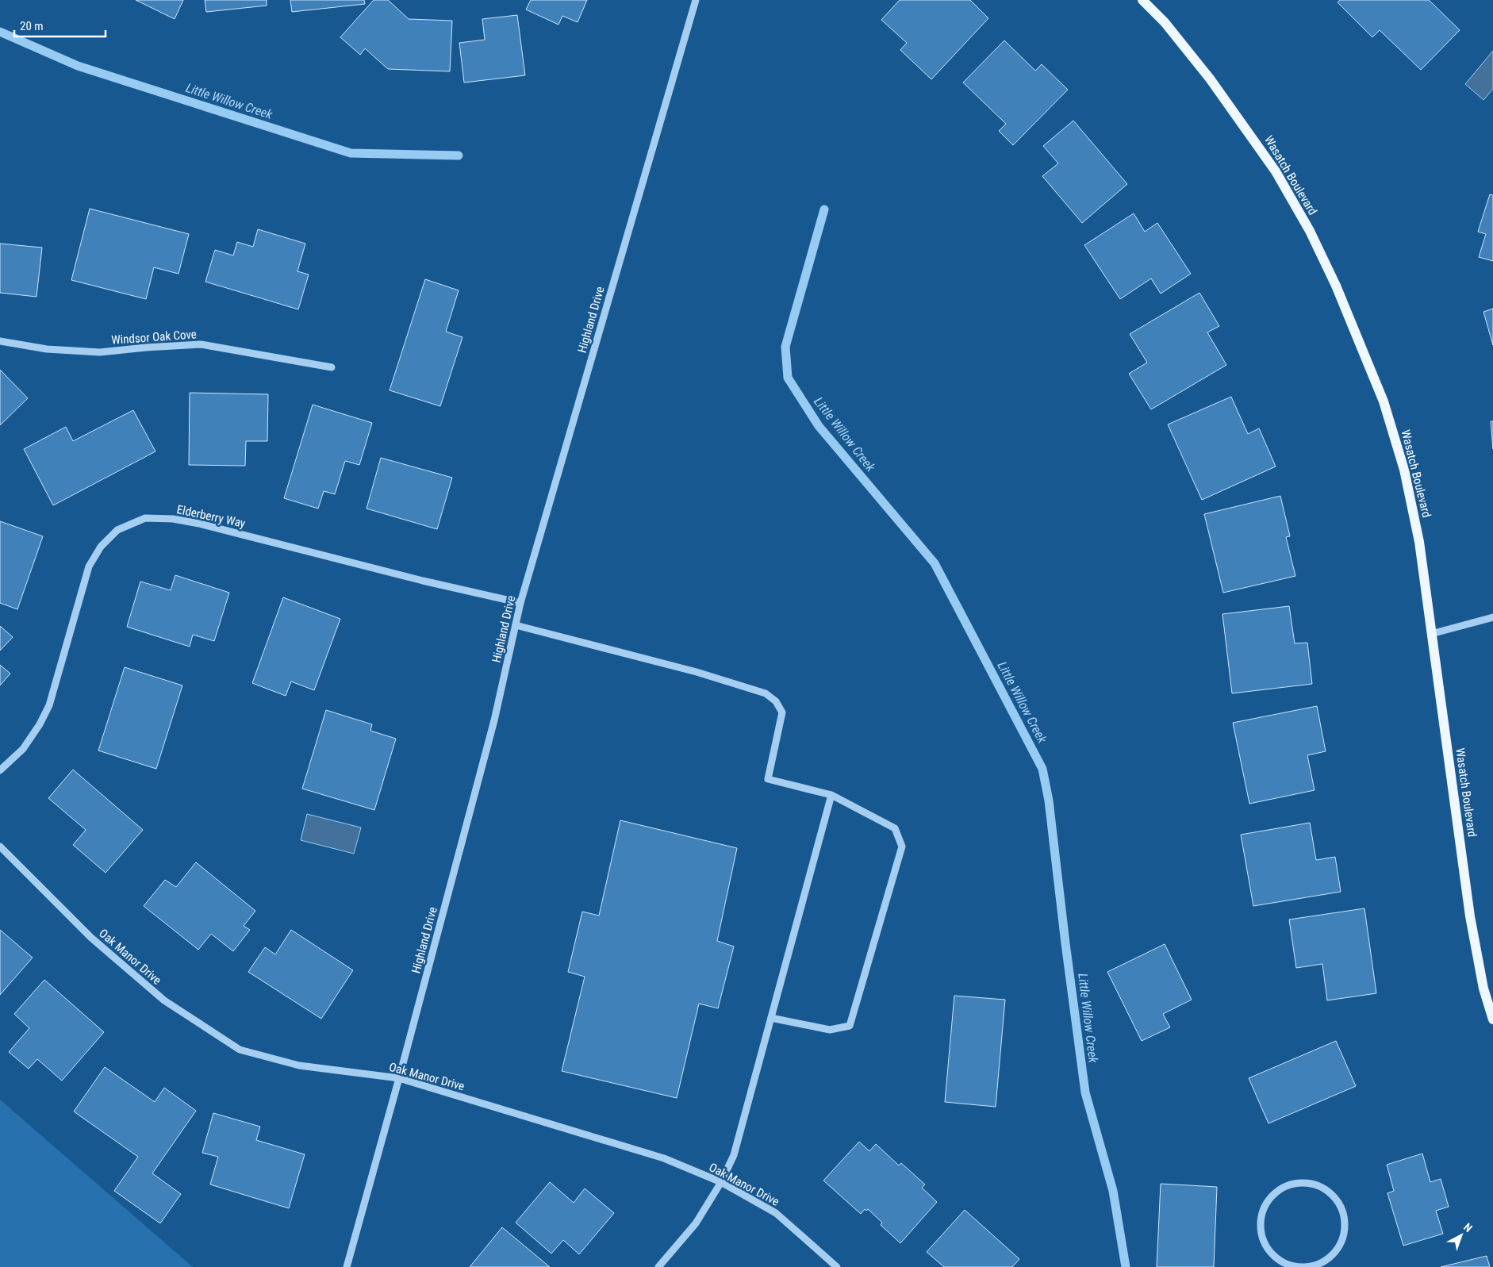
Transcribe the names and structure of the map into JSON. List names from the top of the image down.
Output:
{
  "streets": {
    "main road": ["Wasatch Boulevard"],
    "street": [
      "Highland Drive",
      "Windsor Oak Cove",
      "Elderberry Way",
      "Oak Manor Drive"
    ]
  },
  "crossings": [
    ["Highland Drive", "Elderberry Way"],
    ["Highland Drive", "Oak Manor Drive"]
  ],
  "water": ["Little Willow Creek"],
  "scale_bar": "20 m",
  "north": "top right"
}
